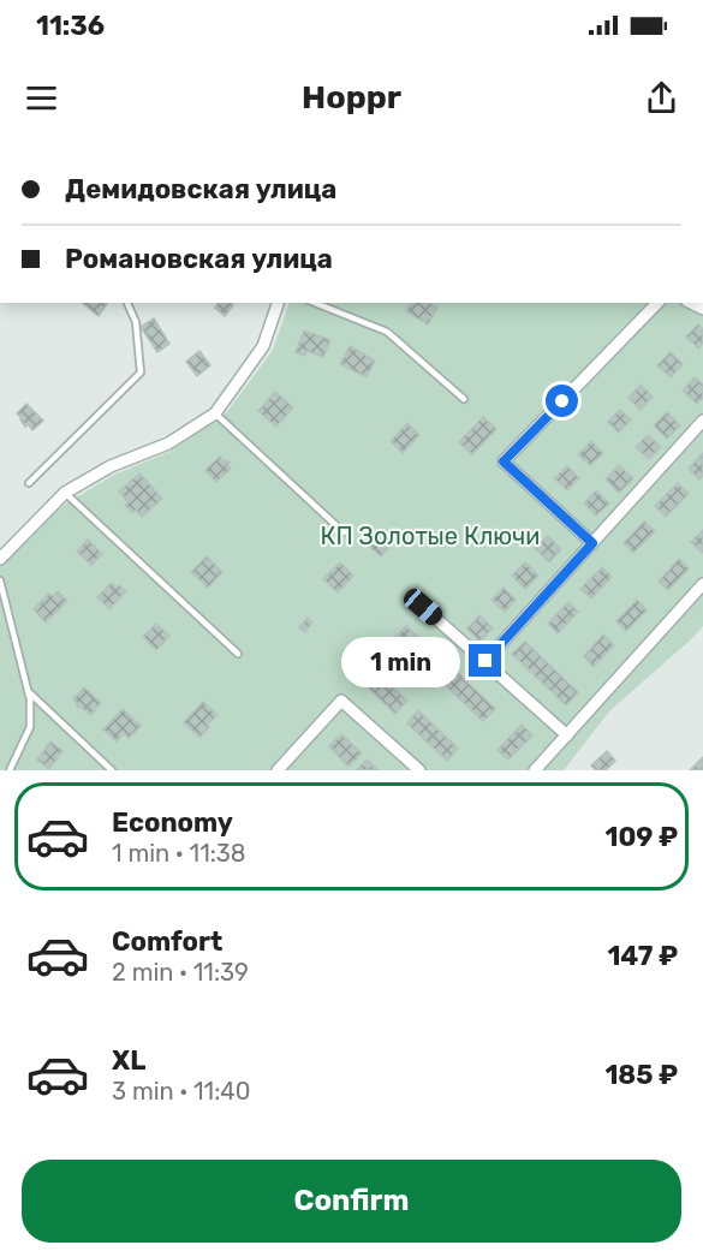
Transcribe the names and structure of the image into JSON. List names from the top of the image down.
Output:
{
  "parks": ["КП Золотые Ключи"],
  "page": {
    "status": "11:36",
    "header": "Hoppr",
    "banner": ["Демидовская улица", "Романовская улица"],
    "bubble": "1 min",
    "list": [
      {
        "name": "Economy",
        "note": "1 min · 11:38",
        "value": "109 ₽"
      },
      {
        "name": "Comfort",
        "note": "2 min · 11:39",
        "value": "147 ₽"
      },
      {
        "name": "XL",
        "note": "3 min · 11:40",
        "value": "185 ₽"
      }
    ],
    "buttons": "Confirm"
  }
}
